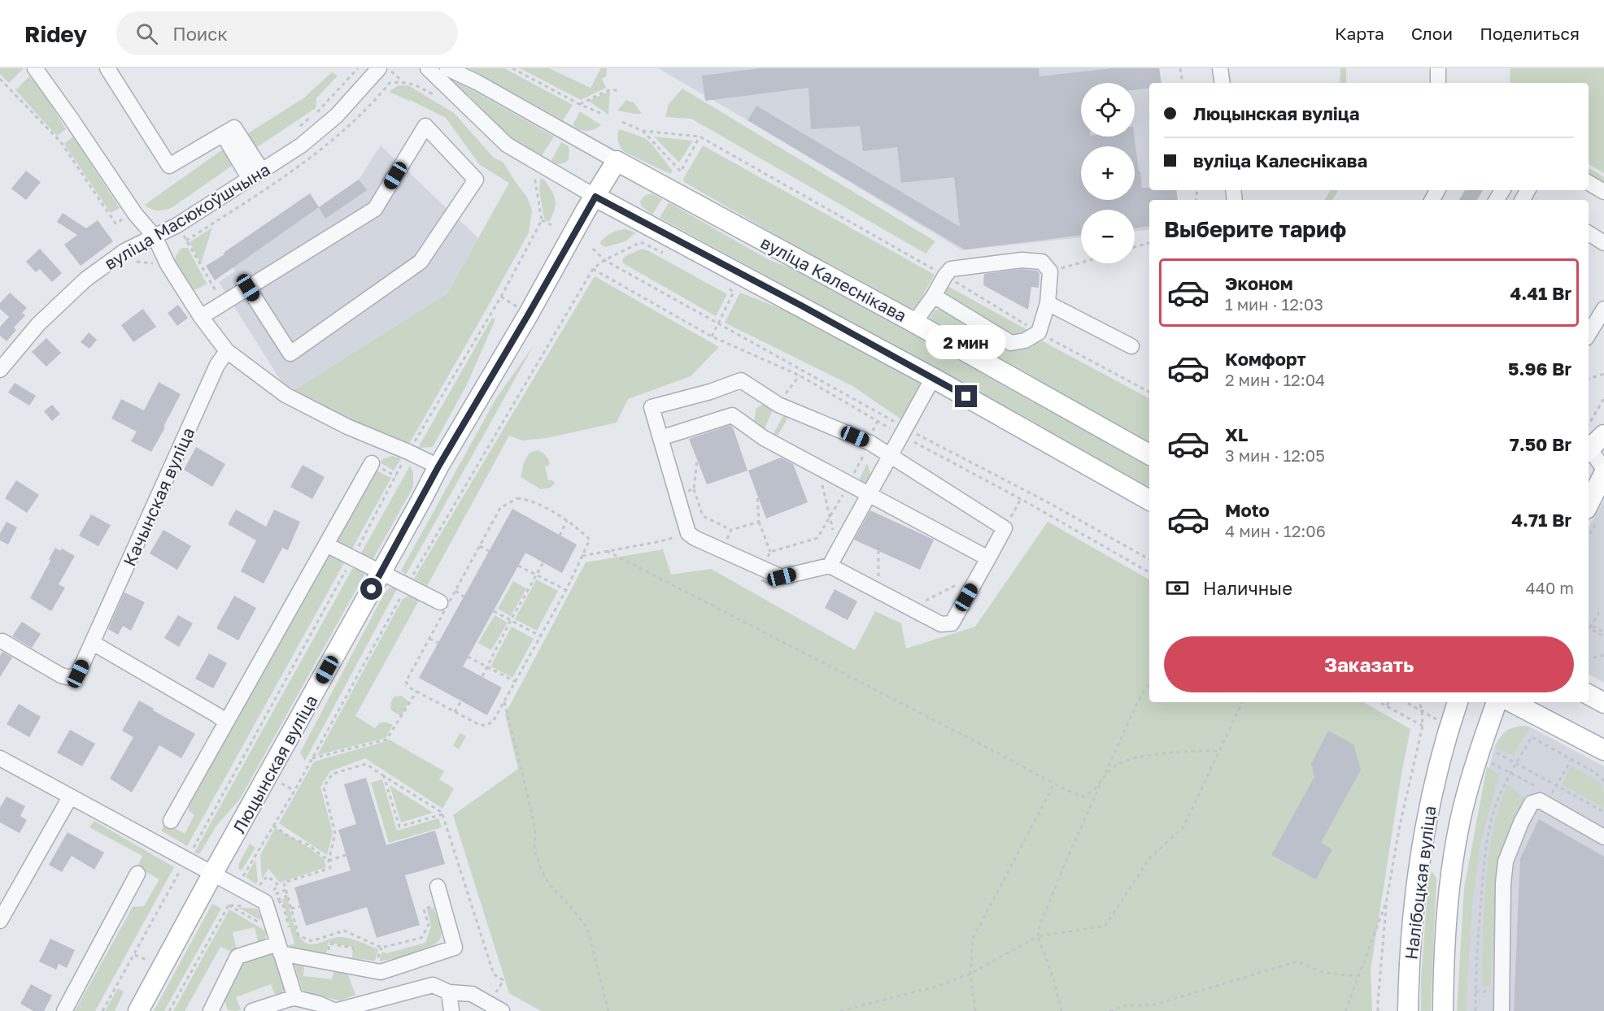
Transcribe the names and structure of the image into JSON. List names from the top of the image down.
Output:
{
  "streets": {
    "main road": ["вуліца Калеснікава", "Люцынская вуліца", "Налібоцкая вуліца"],
    "street": ["вуліца Масюкоўшчына", "Качынская вуліца"]
  },
  "page": {
    "header": "Ridey",
    "search": "Поиск",
    "nav": ["Карта", "Слои", "Поделиться"],
    "map_buttons": ["+", "−"],
    "banner": ["Люцынская вуліца", "вуліца Калеснікава"],
    "heading": "Выберите тариф",
    "list": [
      {
        "name": "Эконом",
        "note": "1 мин · 12:03",
        "value": "4.41 Br"
      },
      {
        "name": "Комфорт",
        "note": "2 мин · 12:04",
        "value": "5.96 Br"
      },
      {
        "name": "XL",
        "note": "3 мин · 12:05",
        "value": "7.50 Br"
      },
      {
        "name": "Moto",
        "note": "4 мин · 12:06",
        "value": "4.71 Br"
      }
    ],
    "bubble": "2 мин",
    "pay": ["Наличные", "440 m"],
    "buttons": "Заказать"
  }
}
